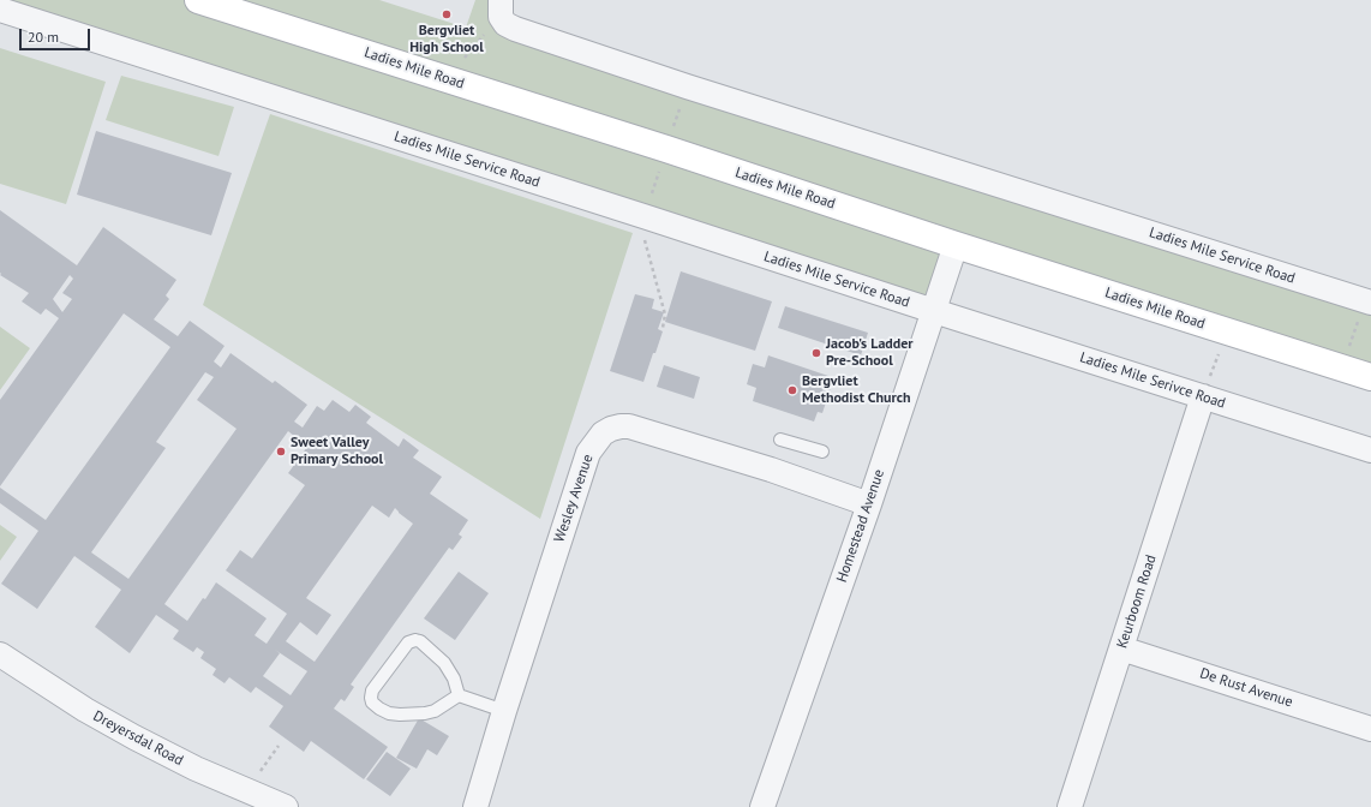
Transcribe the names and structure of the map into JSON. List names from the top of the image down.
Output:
{
  "streets": {
    "main road": ["Ladies Mile Road"],
    "street": [
      "Ladies Mile Service Road",
      "Ladies Mile Serivce Road",
      "Wesley Avenue",
      "Homestead Avenue",
      "Keurboom Road",
      "De Rust Avenue",
      "Dreyersdal Road"
    ]
  },
  "crossings": [
    ["Ladies Mile Road", "Homestead Avenue"],
    ["Ladies Mile Service Road", "Ladies Mile Serivce Road"],
    ["Ladies Mile Service Road", "Homestead Avenue"],
    ["Ladies Mile Serivce Road", "Homestead Avenue"],
    ["Ladies Mile Serivce Road", "Keurboom Road"],
    ["Wesley Avenue", "Homestead Avenue"],
    ["Keurboom Road", "De Rust Avenue"]
  ],
  "places": [
    "Bergvliet High School",
    "Jacob's Ladder Pre-School",
    "Bergvliet Methodist Church",
    "Sweet Valley Primary School"
  ],
  "scale_bar": "20 m"
}
